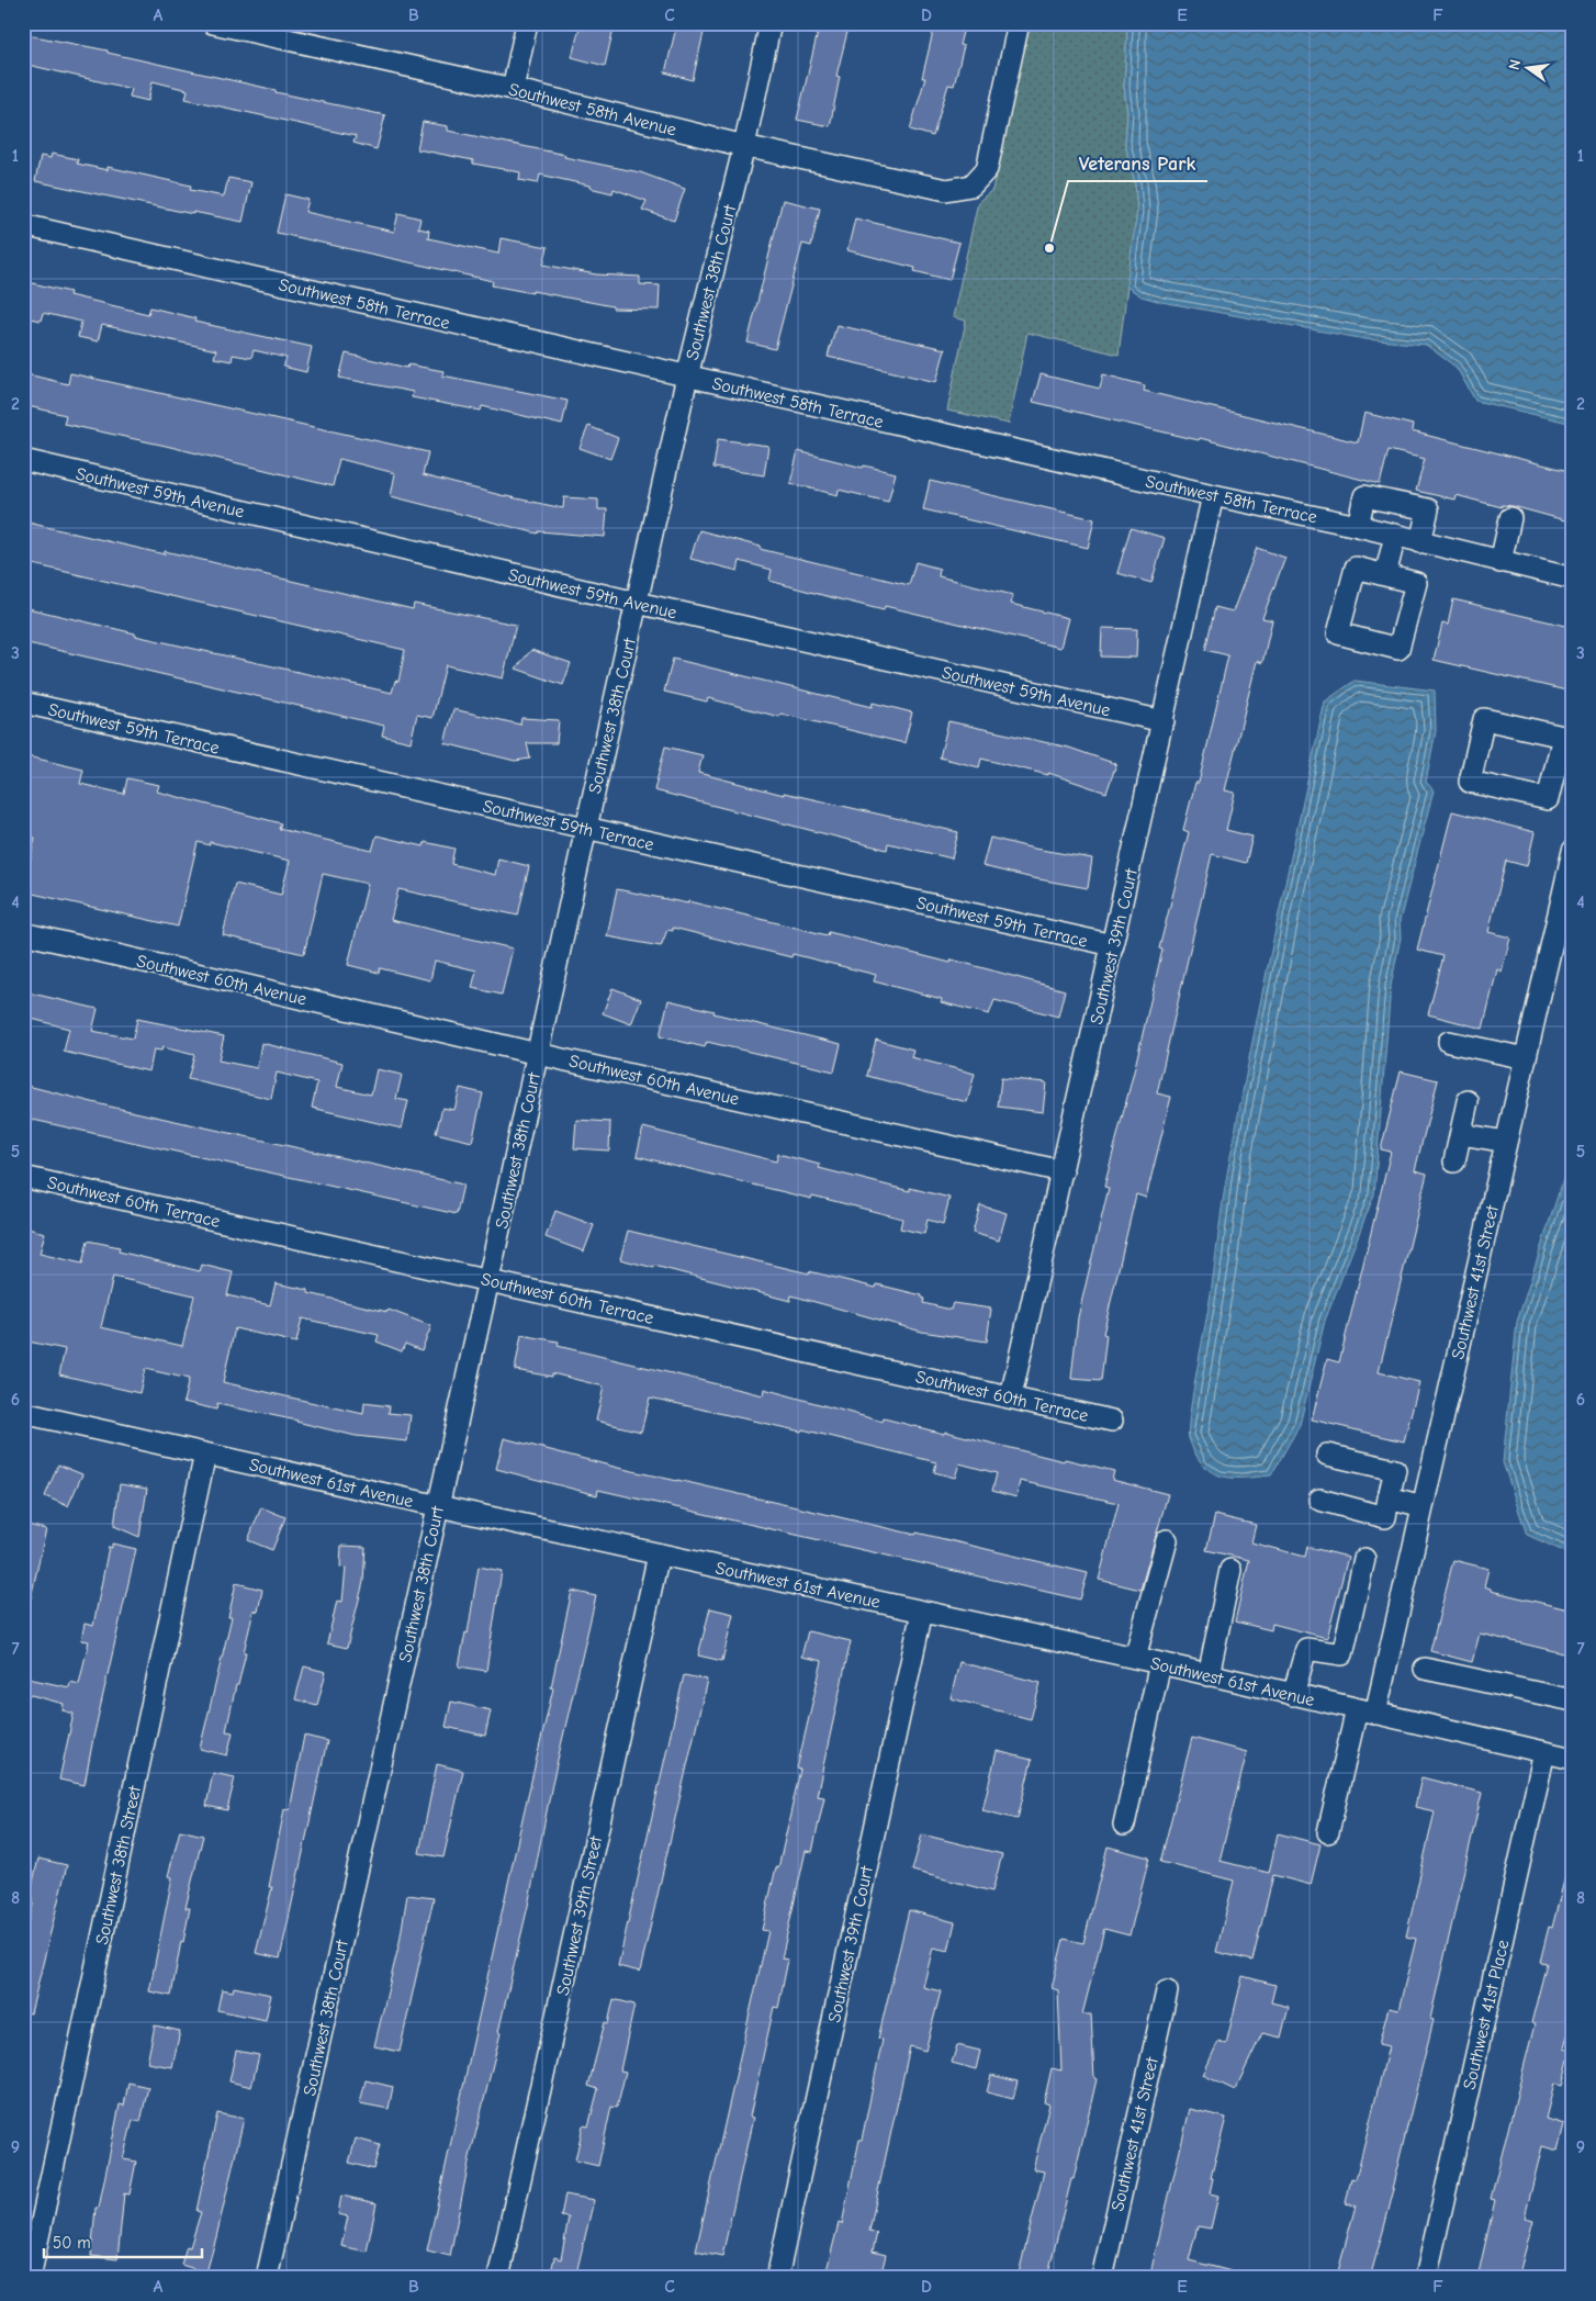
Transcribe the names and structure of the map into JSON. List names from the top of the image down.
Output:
{
  "streets": {
    "street": [
      "Southwest 58th Avenue",
      "Southwest 38th Court",
      "Southwest 58th Terrace",
      "Southwest 59th Avenue",
      "Southwest 59th Terrace",
      "Southwest 39th Court",
      "Southwest 60th Avenue",
      "Southwest 60th Terrace",
      "Southwest 41st Street",
      "Southwest 61st Avenue",
      "Southwest 38th Street",
      "Southwest 39th Street",
      "Southwest 41st Place"
    ]
  },
  "crossings": [
    ["Southwest 58th Avenue", "Southwest 38th Court"],
    ["Southwest 38th Court", "Southwest 58th Terrace"],
    ["Southwest 38th Court", "Southwest 59th Avenue"],
    ["Southwest 38th Court", "Southwest 59th Terrace"],
    ["Southwest 38th Court", "Southwest 60th Avenue"],
    ["Southwest 38th Court", "Southwest 60th Terrace"],
    ["Southwest 38th Court", "Southwest 61st Avenue"],
    ["Southwest 58th Terrace", "Southwest 39th Court"],
    ["Southwest 59th Avenue", "Southwest 39th Court"],
    ["Southwest 59th Terrace", "Southwest 39th Court"],
    ["Southwest 39th Court", "Southwest 60th Avenue"],
    ["Southwest 39th Court", "Southwest 60th Terrace"],
    ["Southwest 39th Court", "Southwest 61st Avenue"],
    ["Southwest 41st Street", "Southwest 61st Avenue"],
    ["Southwest 61st Avenue", "Southwest 38th Street"],
    ["Southwest 61st Avenue", "Southwest 39th Street"],
    ["Southwest 61st Avenue", "Southwest 41st Place"]
  ],
  "places": ["Veterans Park"],
  "scale_bar": "50 m",
  "north": "left",
  "grid": {
    "columns": [
      "A",
      "B",
      "C",
      "D",
      "E",
      "F"
    ],
    "rows": [
      "1",
      "2",
      "3",
      "4",
      "5",
      "6",
      "7",
      "8",
      "9"
    ]
  }
}
